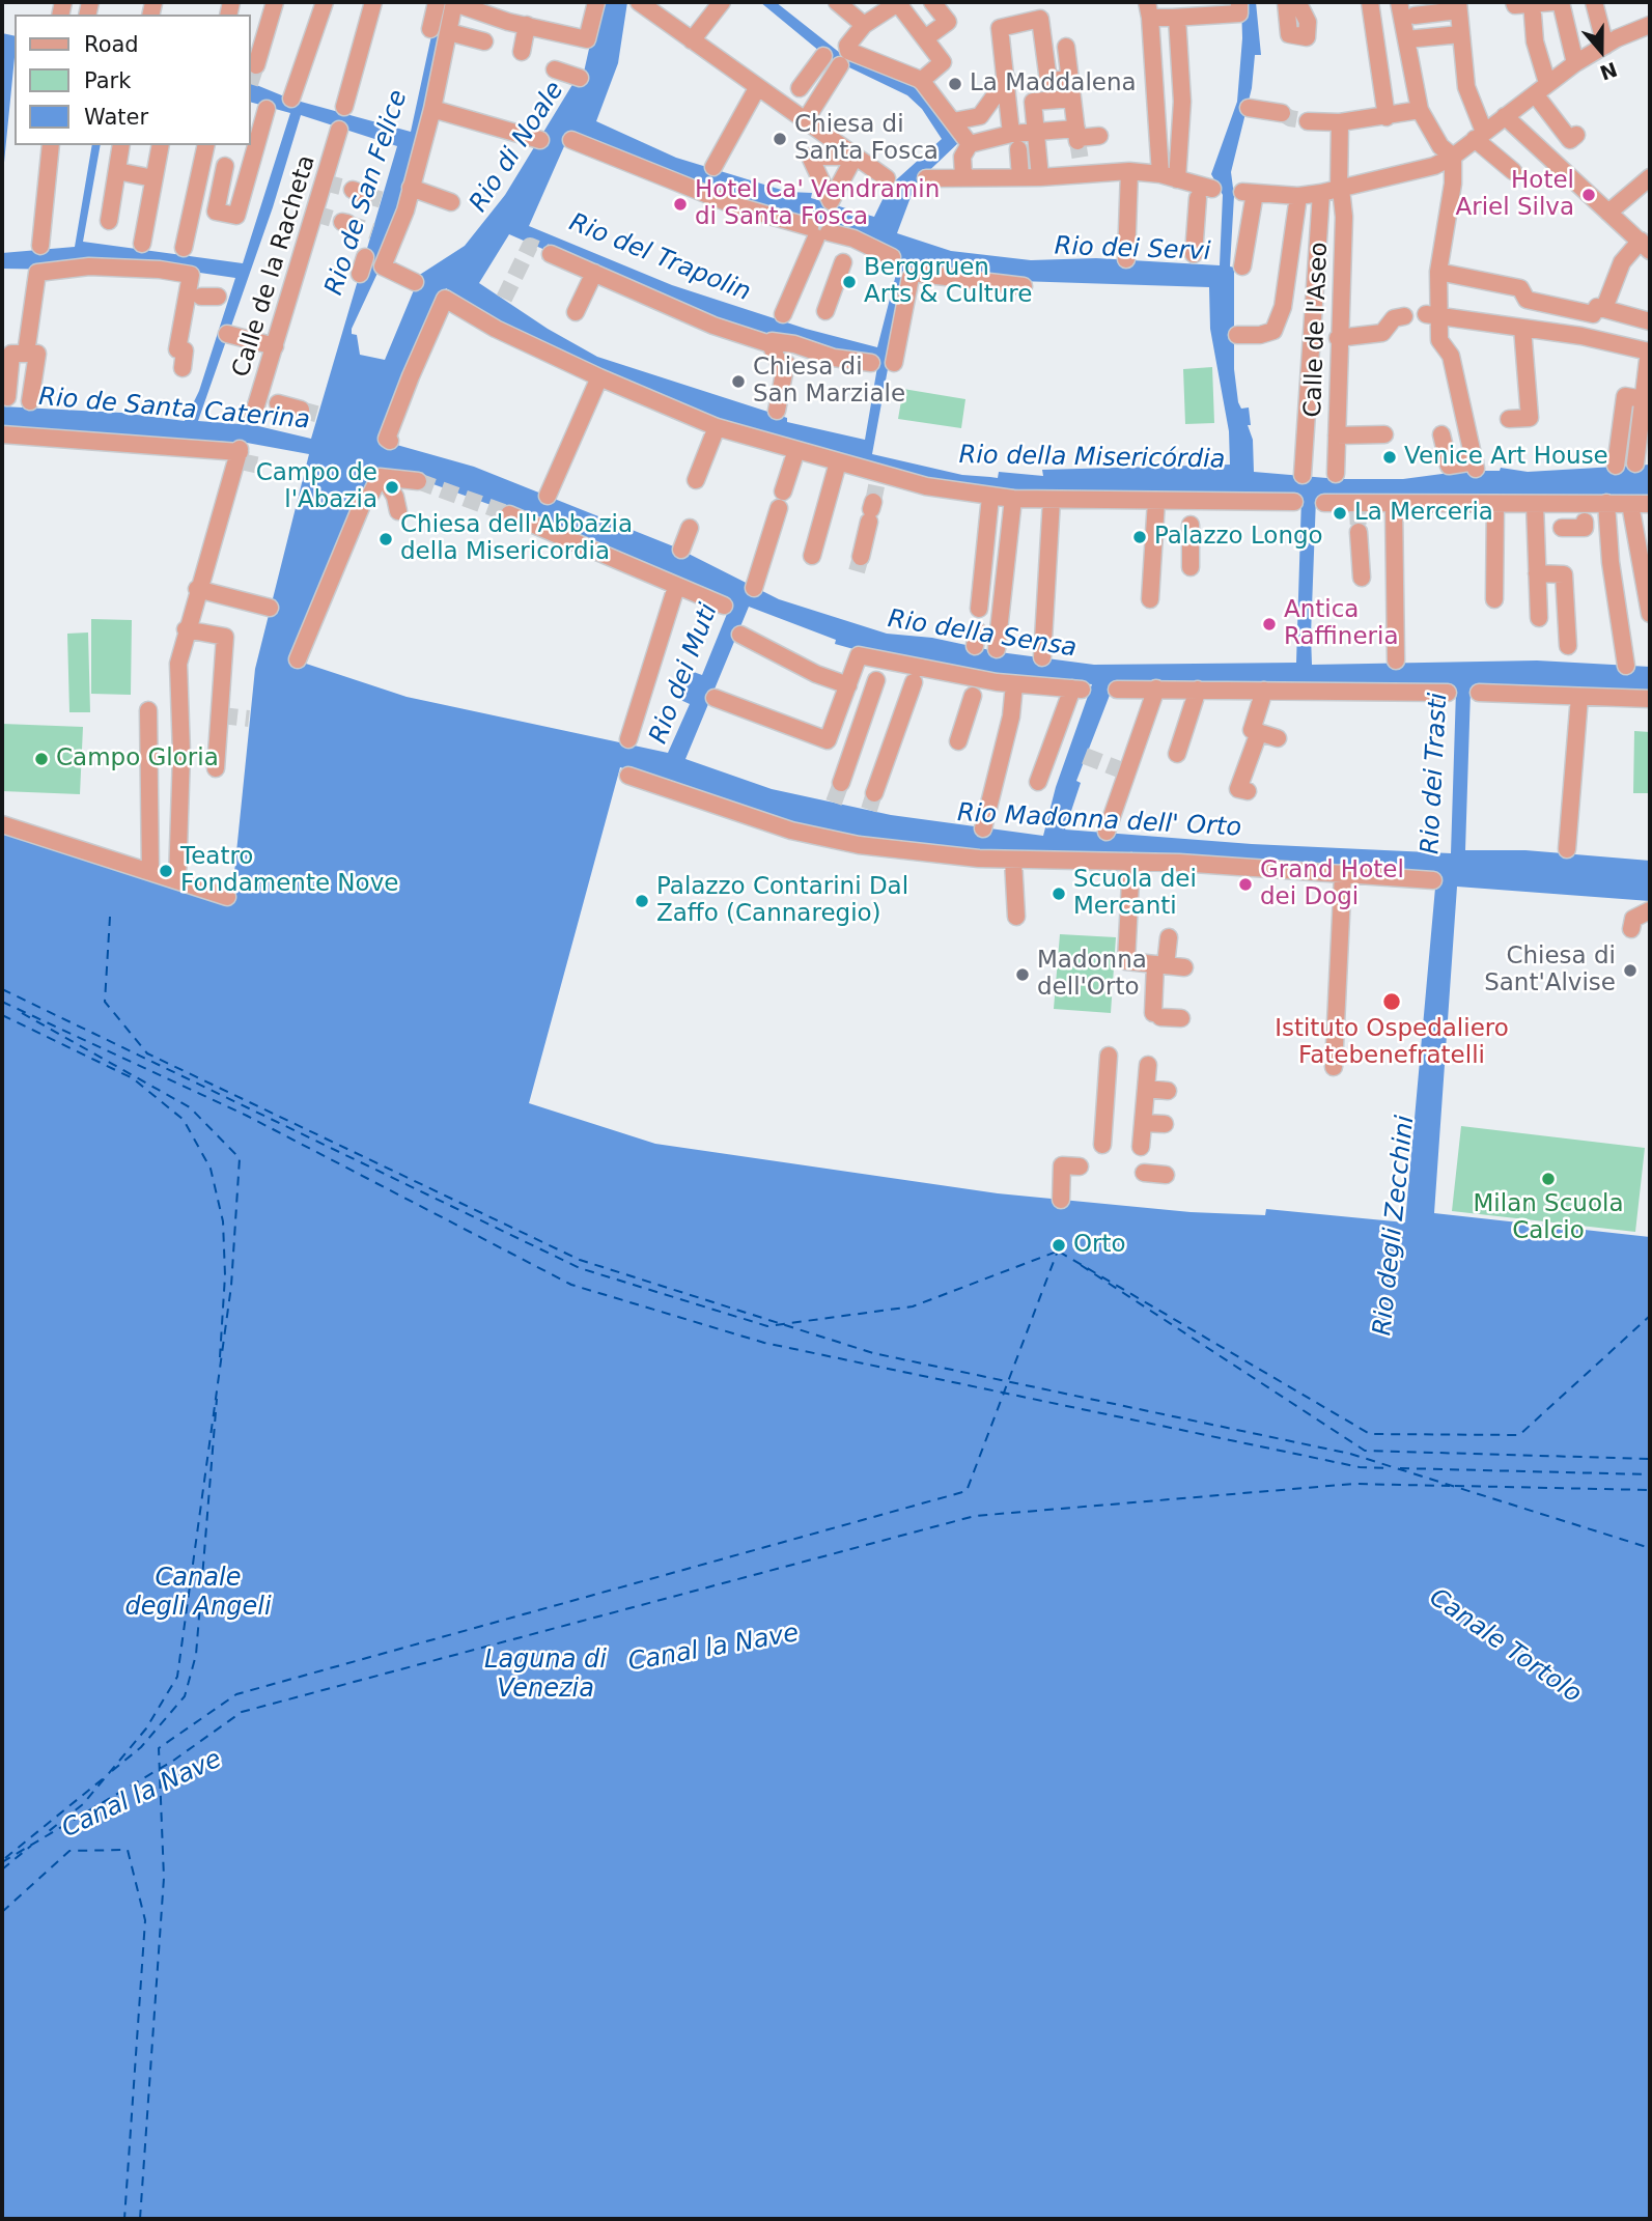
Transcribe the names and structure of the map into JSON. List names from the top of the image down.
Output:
{
  "streets": {
    "street": ["Calle de la Racheta", "Calle de l'Aseo"]
  },
  "water": [
    "Rio di Noale",
    "Rio de San Felice",
    "Rio dei Servi",
    "Rio del Trapolin",
    "Rio de Santa Caterina",
    "Rio della Misericórdia",
    "Rio della Sensa",
    "Rio dei Muti",
    "Rio dei Trasti",
    "Rio Madonna dell' Orto",
    "Rio degli Zecchini",
    "Canale degli Angeli",
    "Canale Tortolo",
    "Canal la Nave",
    "Laguna di Venezia"
  ],
  "places": [
    "La Maddalena",
    "Chiesa di Santa Fosca",
    "Hotel Ariel Silva",
    "Hotel Ca' Vendramin di Santa Fosca",
    "Berggruen Arts & Culture",
    "Chiesa di San Marziale",
    "Venice Art House",
    "Campo de l'Abazia",
    "La Merceria",
    "Palazzo Longo",
    "Chiesa dell'Abbazia della Misericordia",
    "Antica Raffineria",
    "Campo Gloria",
    "Teatro Fondamente Nove",
    "Grand Hotel dei Dogi",
    "Scuola dei Mercanti",
    "Palazzo Contarini Dal Zaffo (Cannaregio)",
    "Chiesa di Sant'Alvise",
    "Madonna dell'Orto",
    "Istituto Ospedaliero Fatebenefratelli",
    "Milan Scuola Calcio",
    "Orto"
  ],
  "legend": ["Road", "Park", "Water"],
  "north": "bottom"
}
